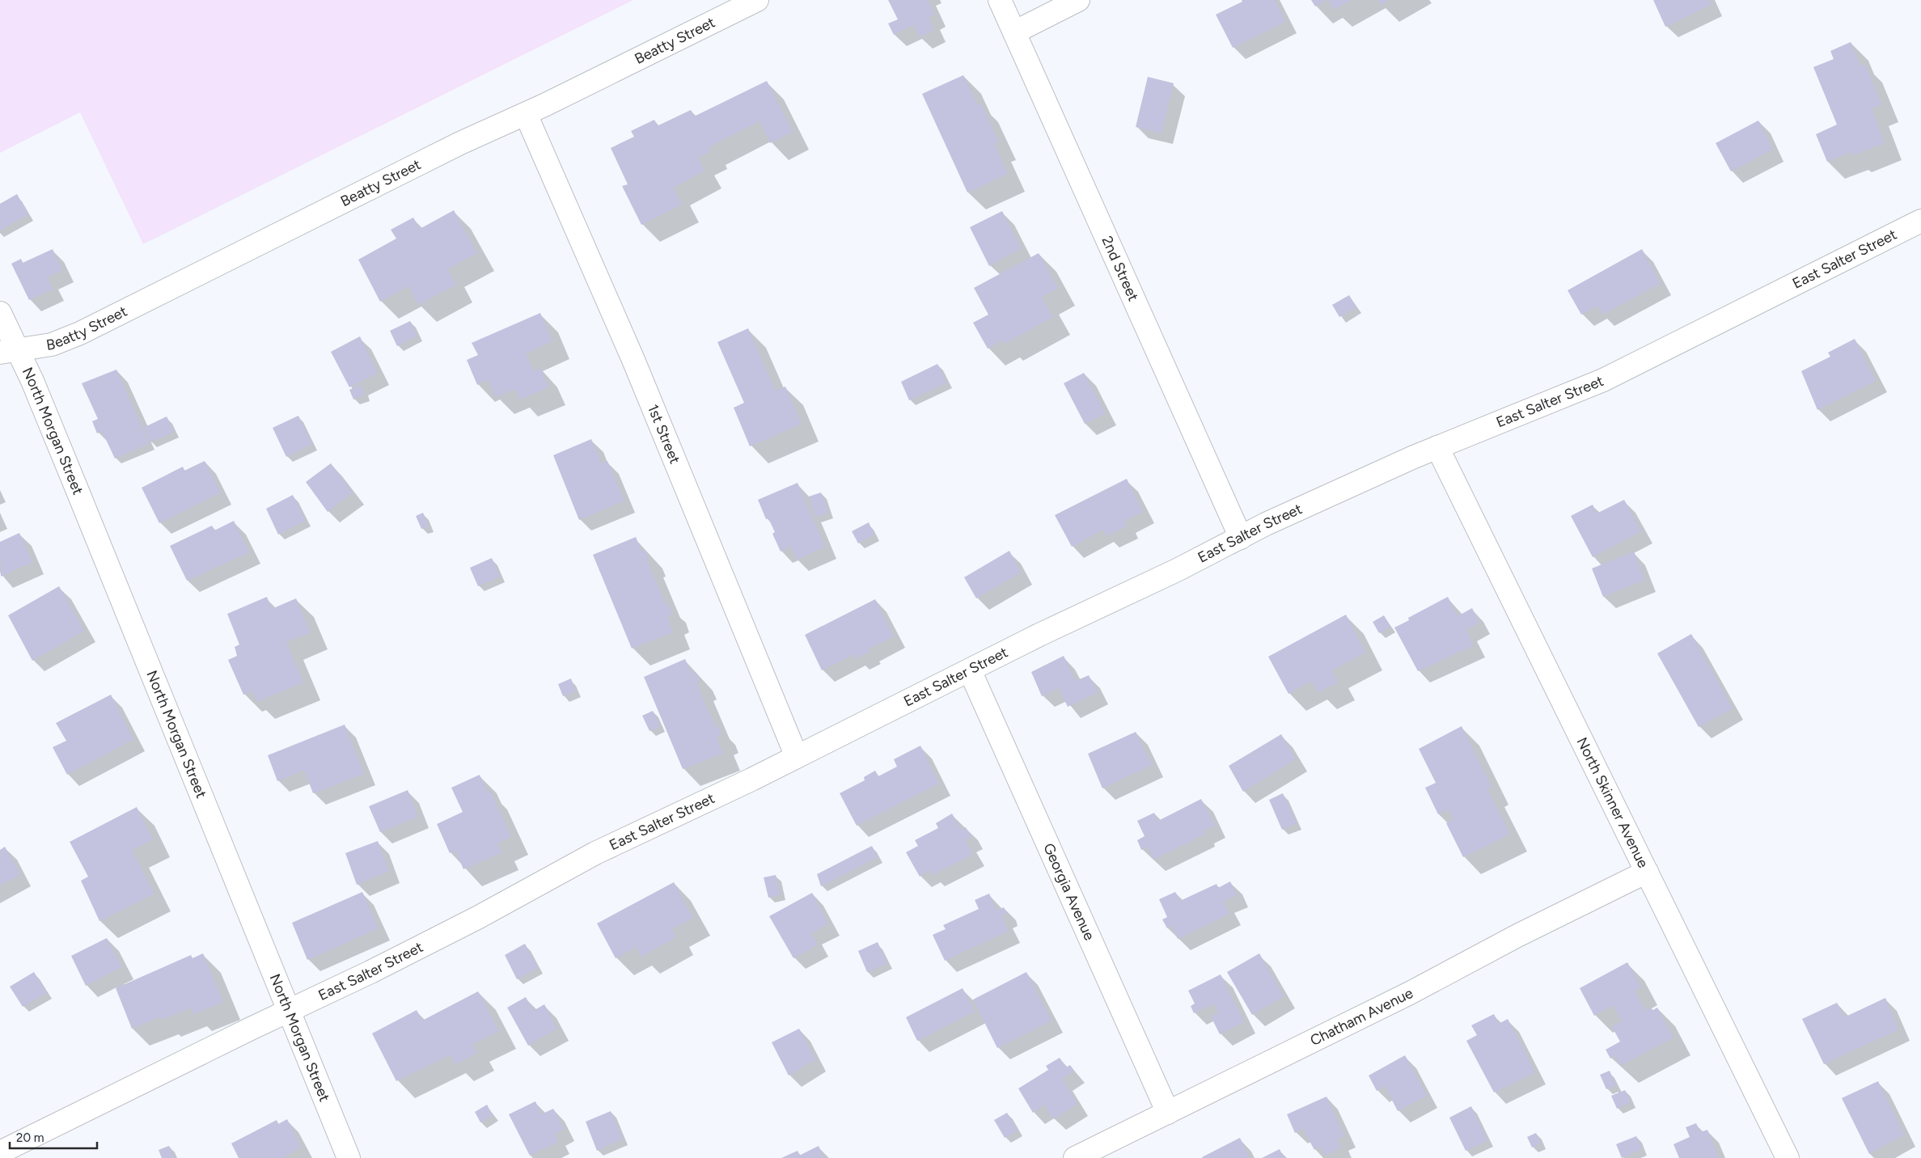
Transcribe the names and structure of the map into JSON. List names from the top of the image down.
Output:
{
  "streets": {
    "street": [
      "Beatty Street",
      "East Salter Street",
      "2nd Street",
      "North Morgan Street",
      "1st Street",
      "North Skinner Avenue",
      "Georgia Avenue",
      "Chatham Avenue"
    ]
  },
  "crossings": [
    ["Beatty Street", "North Morgan Street"],
    ["Beatty Street", "1st Street"],
    ["East Salter Street", "2nd Street"],
    ["East Salter Street", "North Morgan Street"],
    ["East Salter Street", "1st Street"],
    ["East Salter Street", "North Skinner Avenue"],
    ["East Salter Street", "Georgia Avenue"],
    ["North Skinner Avenue", "Chatham Avenue"],
    ["Georgia Avenue", "Chatham Avenue"]
  ],
  "scale_bar": "20 m"
}
